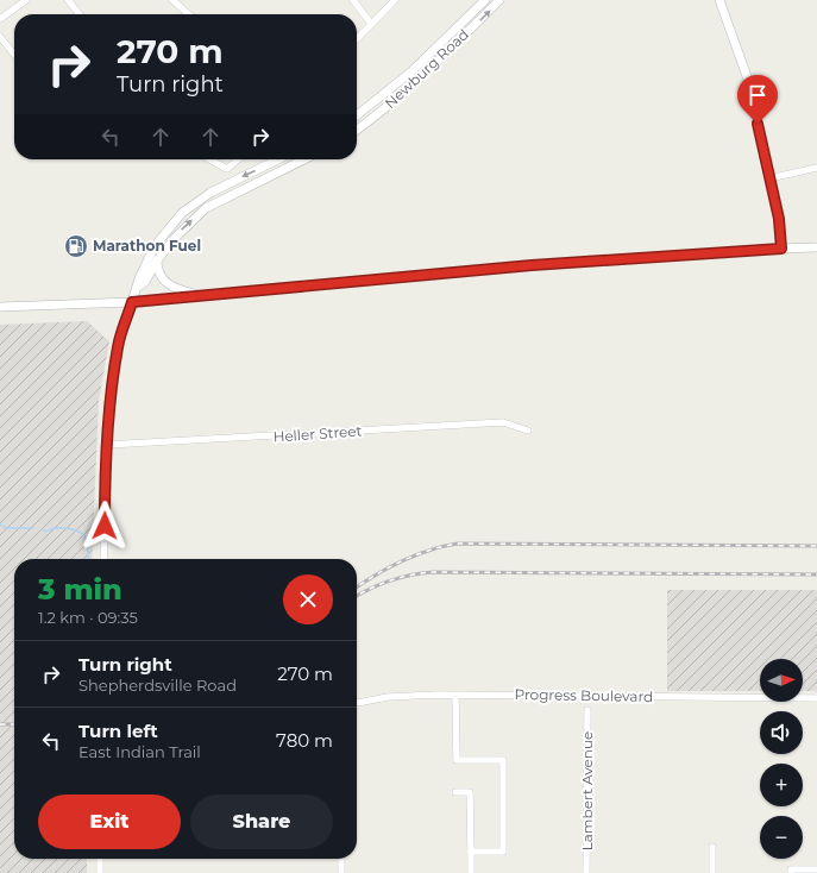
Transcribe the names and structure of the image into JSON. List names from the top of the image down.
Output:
{
  "streets": {
    "main road": ["Newburg Road"],
    "street": ["Heller Street", "Progress Boulevard", "Lambert Avenue"]
  },
  "places": {
    "fuel station": ["Marathon Fuel"]
  },
  "north": "right",
  "page": {
    "turn": ["270 m", "Turn right"],
    "heading": ["3 min", "1.2 km · 09:35"],
    "list": [
      {
        "name": "Turn right",
        "note": "Shepherdsville Road",
        "value": "270 m"
      },
      {
        "name": "Turn left",
        "note": "East Indian Trail",
        "value": "780 m"
      }
    ],
    "map_buttons": ["+", "−"],
    "buttons": ["Exit", "Share"]
  }
}
